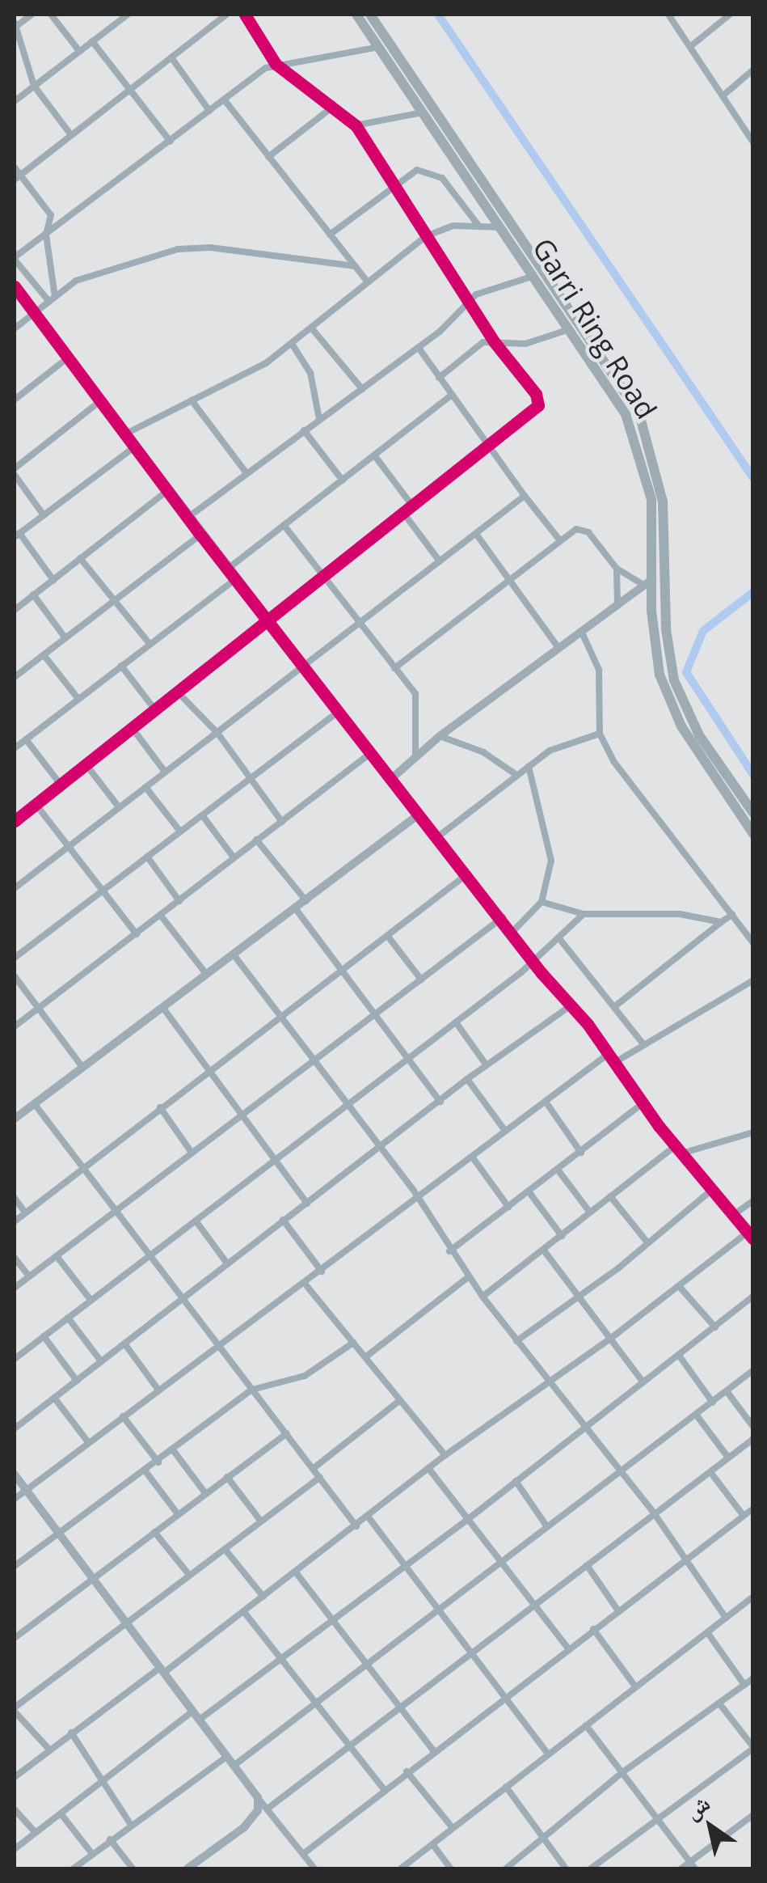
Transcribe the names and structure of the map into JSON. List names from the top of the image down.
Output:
{
  "streets": {
    "highway": ["Garri Ring Road"]
  },
  "north": "top left"
}
